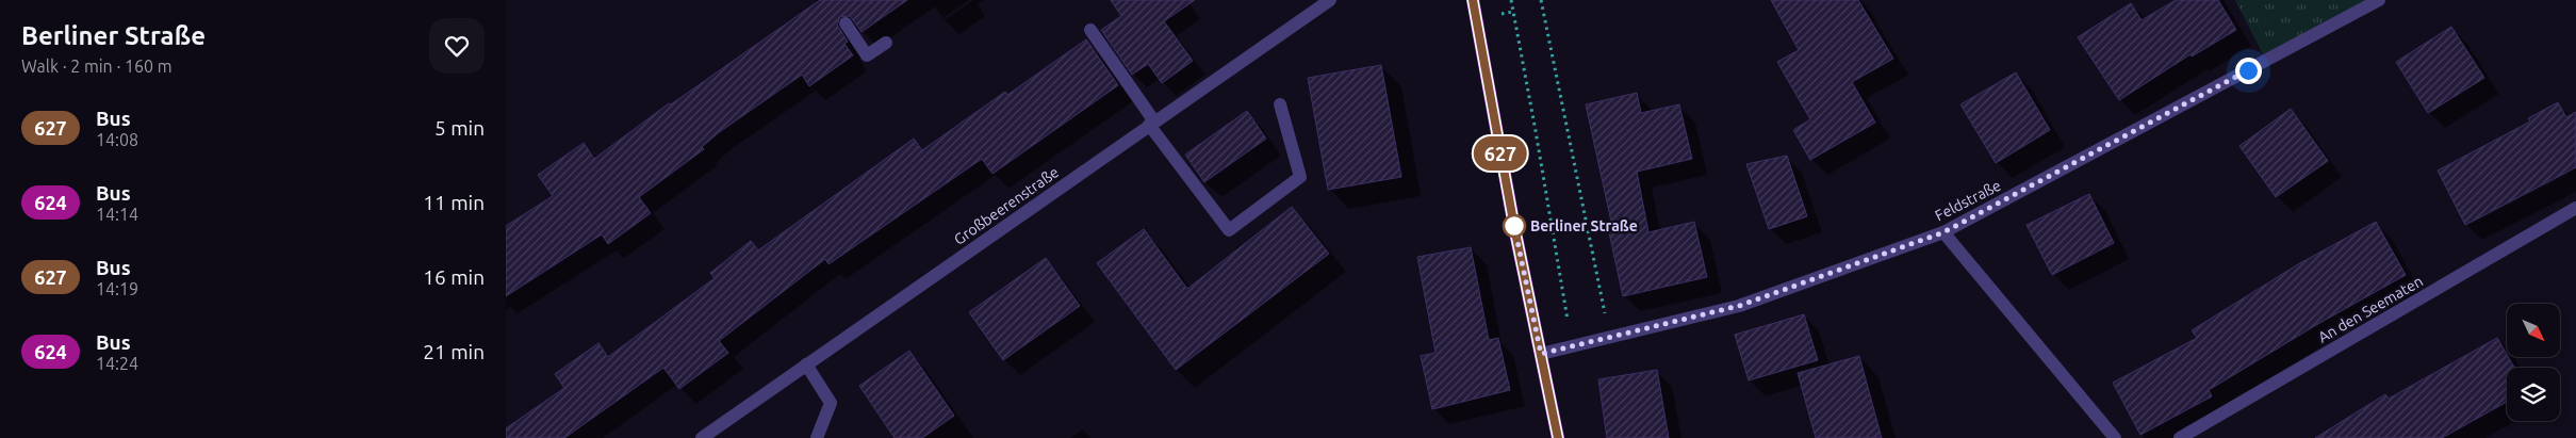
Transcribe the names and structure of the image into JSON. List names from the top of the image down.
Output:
{
  "streets": {
    "street": ["Feldstraße", "Großbeerenstraße", "An den Seematen"]
  },
  "places": ["Berliner Straße"],
  "lines": ["bus line 627"],
  "north": "bottom right",
  "page": {
    "heading": ["Berliner Straße", "Walk · 2 min · 160 m"],
    "on_map": "627",
    "list": [
      {
        "mark": "627",
        "name": "Bus",
        "note": "14:08",
        "value": "5 min"
      },
      {
        "mark": "624",
        "name": "Bus",
        "note": "14:14",
        "value": "11 min"
      },
      {
        "mark": "627",
        "name": "Bus",
        "note": "14:19",
        "value": "16 min"
      },
      {
        "mark": "624",
        "name": "Bus",
        "note": "14:24",
        "value": "21 min"
      }
    ]
  }
}
